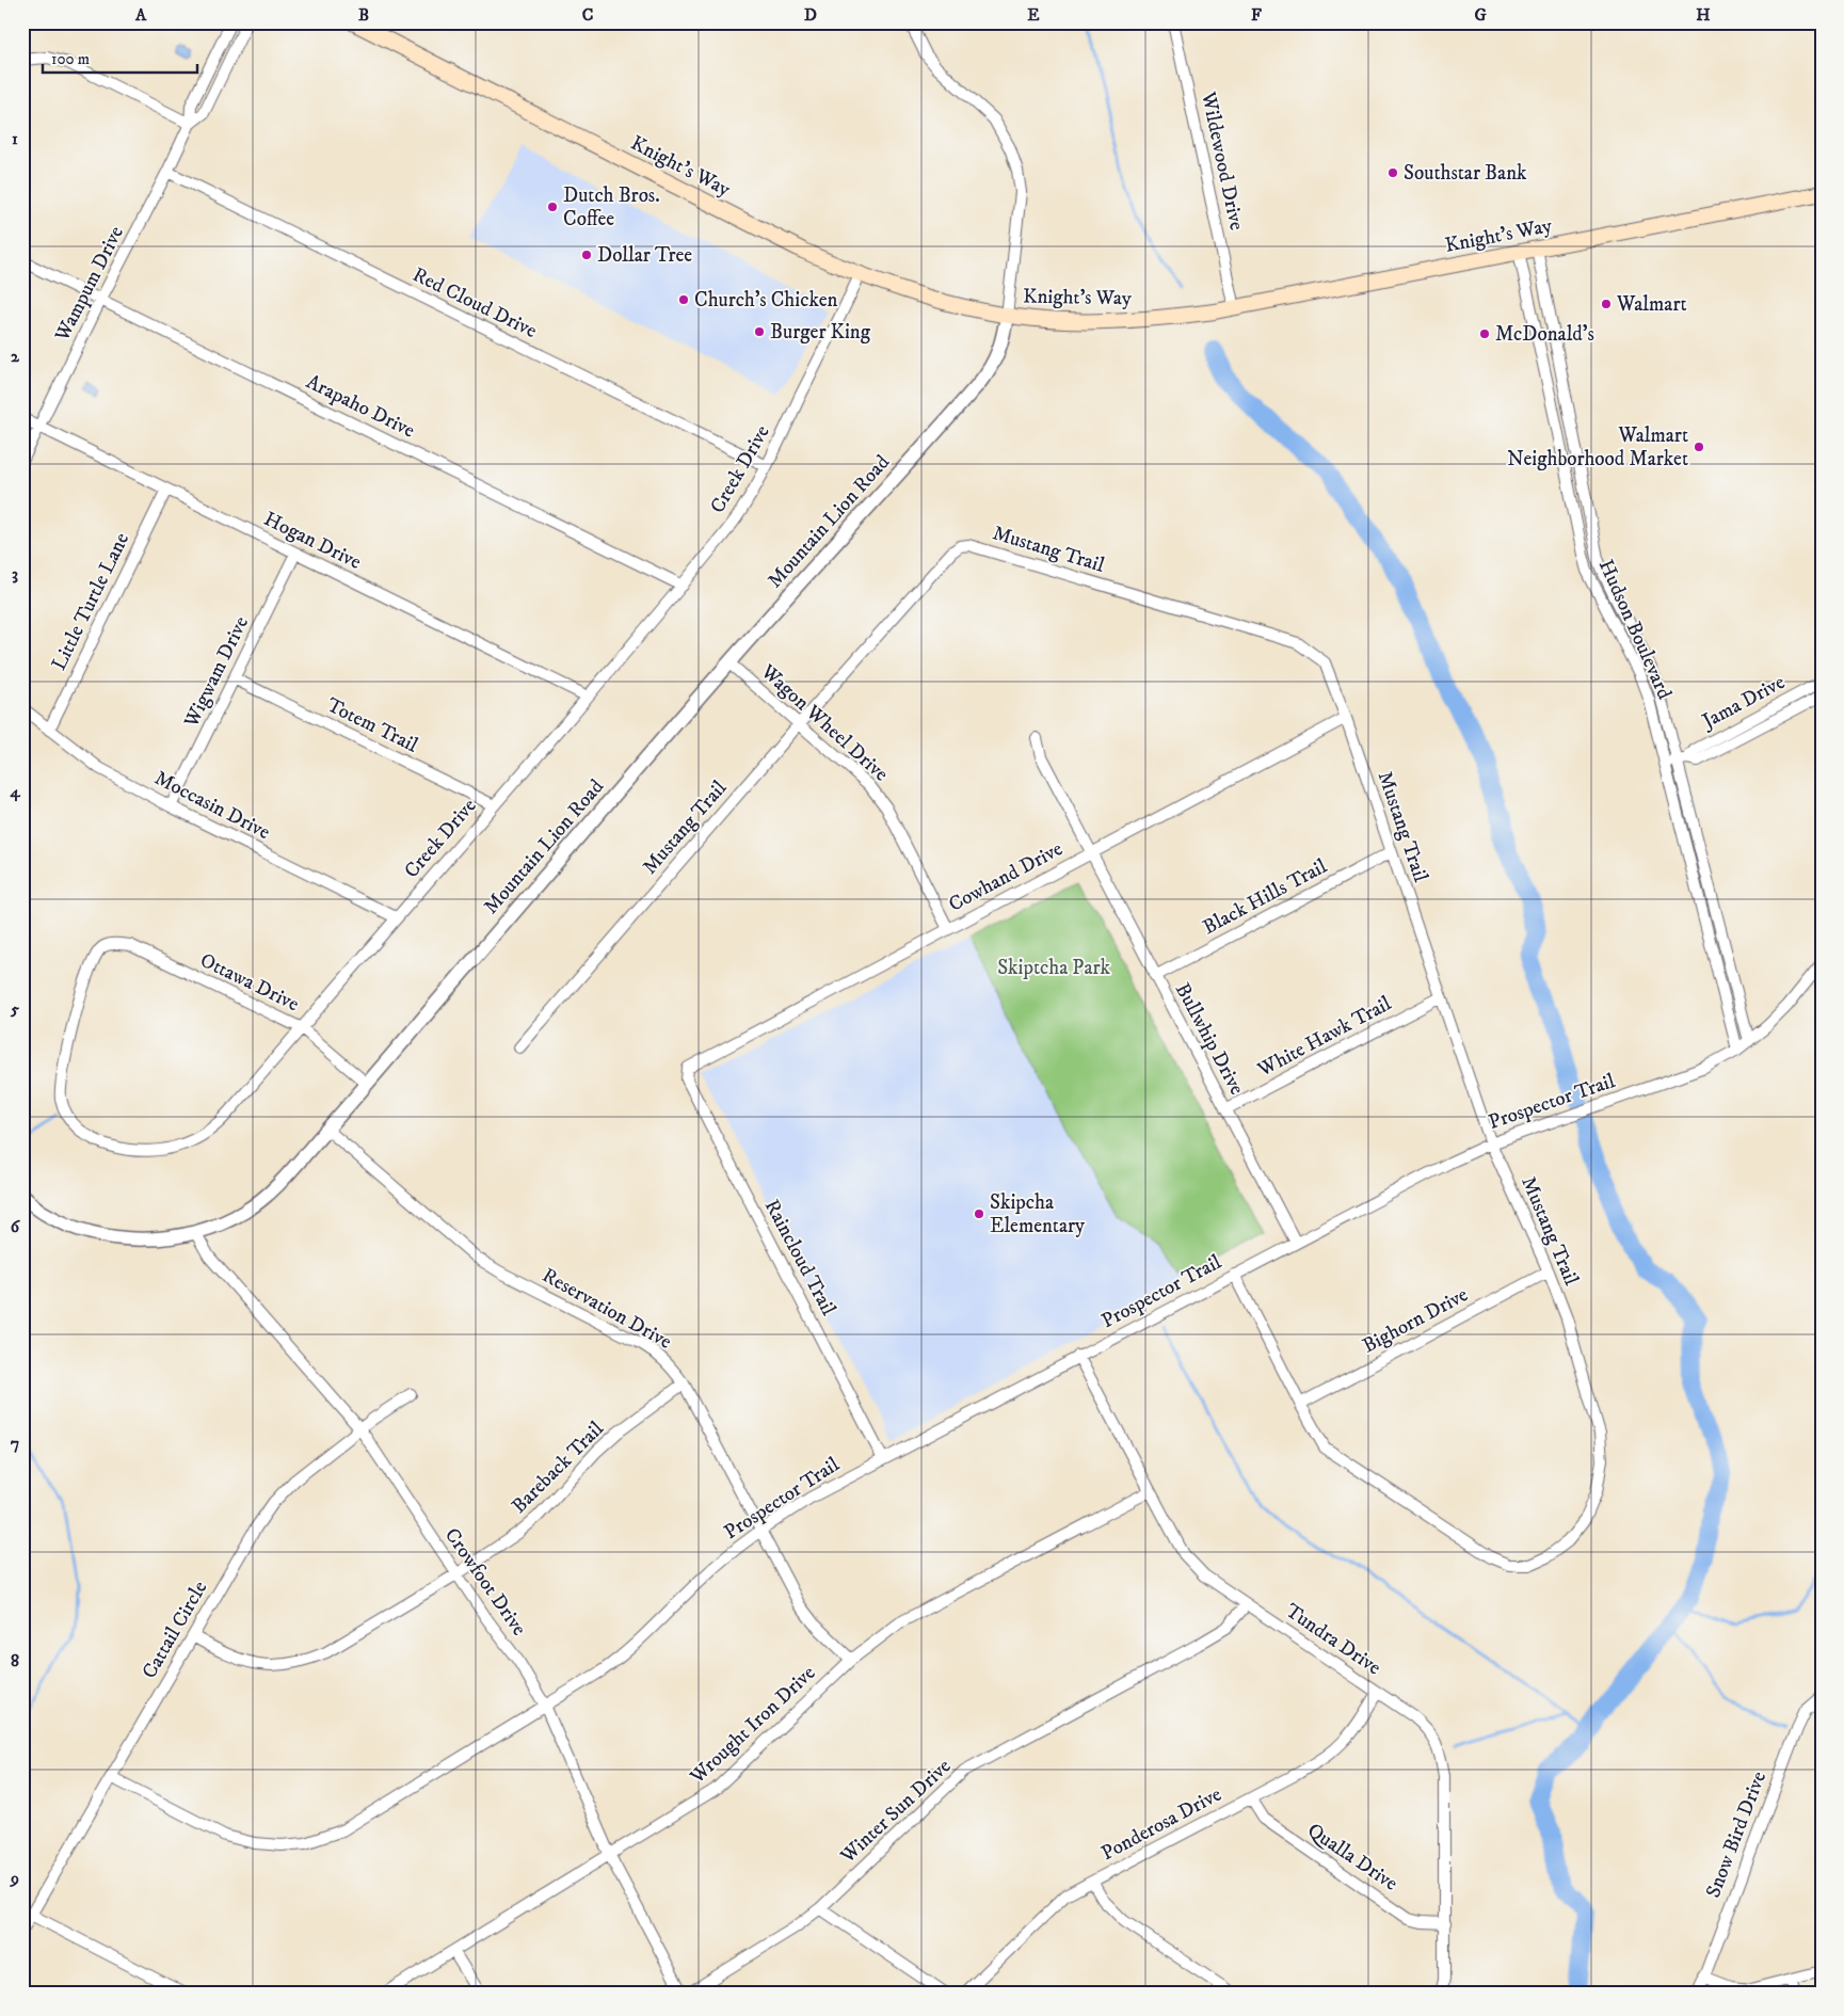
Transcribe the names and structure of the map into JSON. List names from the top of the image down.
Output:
{
  "streets": {
    "main road": ["Knight's Way"],
    "street": [
      "Wildewood Drive",
      "Wampum Drive",
      "Red Cloud Drive",
      "Arapaho Drive",
      "Creek Drive",
      "Mountain Lion Road",
      "Hogan Drive",
      "Mustang Trail",
      "Little Turtle Lane",
      "Hudson Boulevard",
      "Wigwam Drive",
      "Jama Drive",
      "Wagon Wheel Drive",
      "Totem Trail",
      "Moccasin Drive",
      "Cowhand Drive",
      "Black Hills Trail",
      "Ottawa Drive",
      "White Hawk Trail",
      "Bullwhip Drive",
      "Prospector Trail",
      "Raincloud Trail",
      "Reservation Drive",
      "Bighorn Drive",
      "Bareback Trail",
      "Crowfoot Drive",
      "Cattail Circle",
      "Tundra Drive",
      "Wrought Iron Drive",
      "Winter Sun Drive",
      "Ponderosa Drive",
      "Snow Bird Drive",
      "Qualla Drive"
    ]
  },
  "crossings": [
    ["Wildewood Drive", "Knight's Way"],
    ["Knight's Way", "Creek Drive"],
    ["Knight's Way", "Mountain Lion Road"],
    ["Knight's Way", "Hudson Boulevard"],
    ["Wampum Drive", "Red Cloud Drive"],
    ["Wampum Drive", "Arapaho Drive"],
    ["Wampum Drive", "Hogan Drive"],
    ["Red Cloud Drive", "Creek Drive"],
    ["Arapaho Drive", "Creek Drive"],
    ["Creek Drive", "Hogan Drive"],
    ["Creek Drive", "Totem Trail"],
    ["Creek Drive", "Moccasin Drive"],
    ["Creek Drive", "Ottawa Drive"],
    ["Mountain Lion Road", "Wagon Wheel Drive"],
    ["Mountain Lion Road", "Ottawa Drive"],
    ["Mountain Lion Road", "Reservation Drive"],
    ["Mountain Lion Road", "Crowfoot Drive"],
    ["Hogan Drive", "Little Turtle Lane"],
    ["Hogan Drive", "Wigwam Drive"],
    ["Mustang Trail", "Wagon Wheel Drive"],
    ["Mustang Trail", "Cowhand Drive"],
    ["Mustang Trail", "Black Hills Trail"],
    ["Mustang Trail", "White Hawk Trail"],
    ["Mustang Trail", "Prospector Trail"],
    ["Mustang Trail", "Bighorn Drive"],
    ["Little Turtle Lane", "Moccasin Drive"],
    ["Hudson Boulevard", "Jama Drive"],
    ["Hudson Boulevard", "Prospector Trail"],
    ["Wigwam Drive", "Totem Trail"],
    ["Wigwam Drive", "Moccasin Drive"],
    ["Wagon Wheel Drive", "Cowhand Drive"],
    ["Cowhand Drive", "Bullwhip Drive"],
    ["Cowhand Drive", "Raincloud Trail"],
    ["Black Hills Trail", "Bullwhip Drive"],
    ["White Hawk Trail", "Bullwhip Drive"],
    ["Bullwhip Drive", "Prospector Trail"],
    ["Prospector Trail", "Raincloud Trail"],
    ["Prospector Trail", "Reservation Drive"],
    ["Prospector Trail", "Crowfoot Drive"],
    ["Prospector Trail", "Cattail Circle"],
    ["Prospector Trail", "Tundra Drive"],
    ["Reservation Drive", "Bareback Trail"],
    ["Reservation Drive", "Wrought Iron Drive"],
    ["Bareback Trail", "Crowfoot Drive"],
    ["Bareback Trail", "Cattail Circle"],
    ["Crowfoot Drive", "Cattail Circle"],
    ["Crowfoot Drive", "Wrought Iron Drive"],
    ["Tundra Drive", "Wrought Iron Drive"],
    ["Tundra Drive", "Winter Sun Drive"],
    ["Tundra Drive", "Ponderosa Drive"],
    ["Tundra Drive", "Qualla Drive"],
    ["Ponderosa Drive", "Qualla Drive"]
  ],
  "parks": ["Skiptcha Park"],
  "places": [
    "Southstar Bank",
    "Dutch Bros. Coffee",
    "Dollar Tree",
    "Church's Chicken",
    "Walmart",
    "Burger King",
    "McDonald's",
    "Walmart Neighborhood Market",
    "Skipcha Elementary"
  ],
  "scale_bar": "100 m",
  "grid": {
    "columns": [
      "A",
      "B",
      "C",
      "D",
      "E",
      "F",
      "G",
      "H"
    ],
    "rows": [
      "1",
      "2",
      "3",
      "4",
      "5",
      "6",
      "7",
      "8",
      "9"
    ]
  }
}
